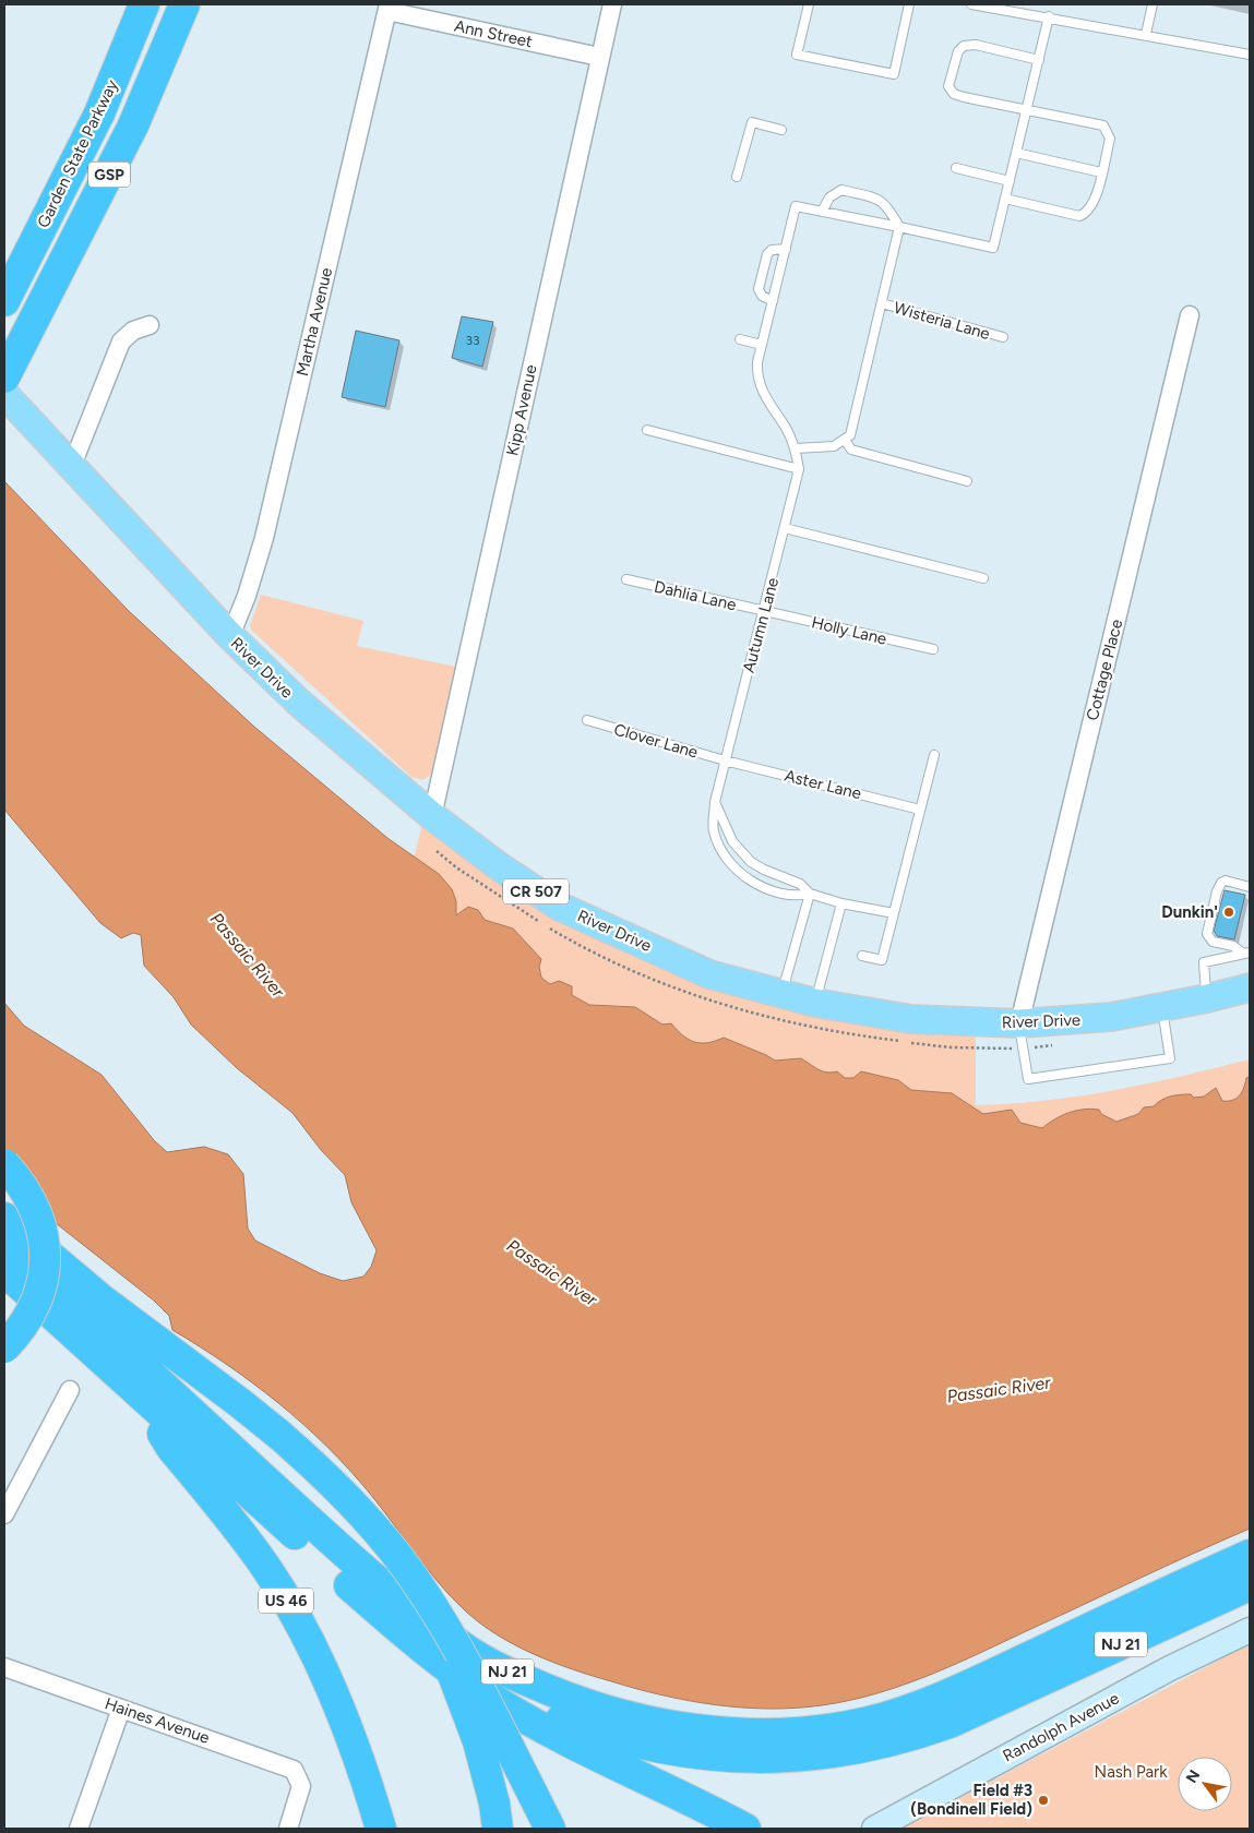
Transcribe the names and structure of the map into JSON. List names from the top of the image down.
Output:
{
  "streets": {
    "highway": [
      "Garden State Parkway",
      "GSP",
      "US 46",
      "NJ 21"
    ],
    "main road": ["River Drive", "CR 507"],
    "street": [
      "Ann Street",
      "Martha Avenue",
      "Kipp Avenue",
      "Cottage Place",
      "Haines Avenue",
      "Randolph Avenue"
    ],
    "lane": [
      "Wisteria Lane",
      "Dahlia Lane",
      "Autumn Lane",
      "Holly Lane",
      "Clover Lane",
      "Aster Lane"
    ]
  },
  "crossings": [
    ["Ann Street", "Martha Avenue"],
    ["Ann Street", "Kipp Avenue"],
    ["Martha Avenue", "River Drive"],
    ["Kipp Avenue", "River Drive"],
    ["Dahlia Lane", "Autumn Lane"],
    ["Dahlia Lane", "Holly Lane"],
    ["Autumn Lane", "Holly Lane"],
    ["Autumn Lane", "Clover Lane"],
    ["Autumn Lane", "Aster Lane"],
    ["River Drive", "Cottage Place"],
    ["Clover Lane", "Aster Lane"],
    ["US 46", "NJ 21"]
  ],
  "water": ["Passaic River"],
  "parks": ["Nash Park"],
  "places": ["Dunkin'", "Field #3 (Bondinell Field)"],
  "house_numbers": ["33"],
  "north": "top left"
}
